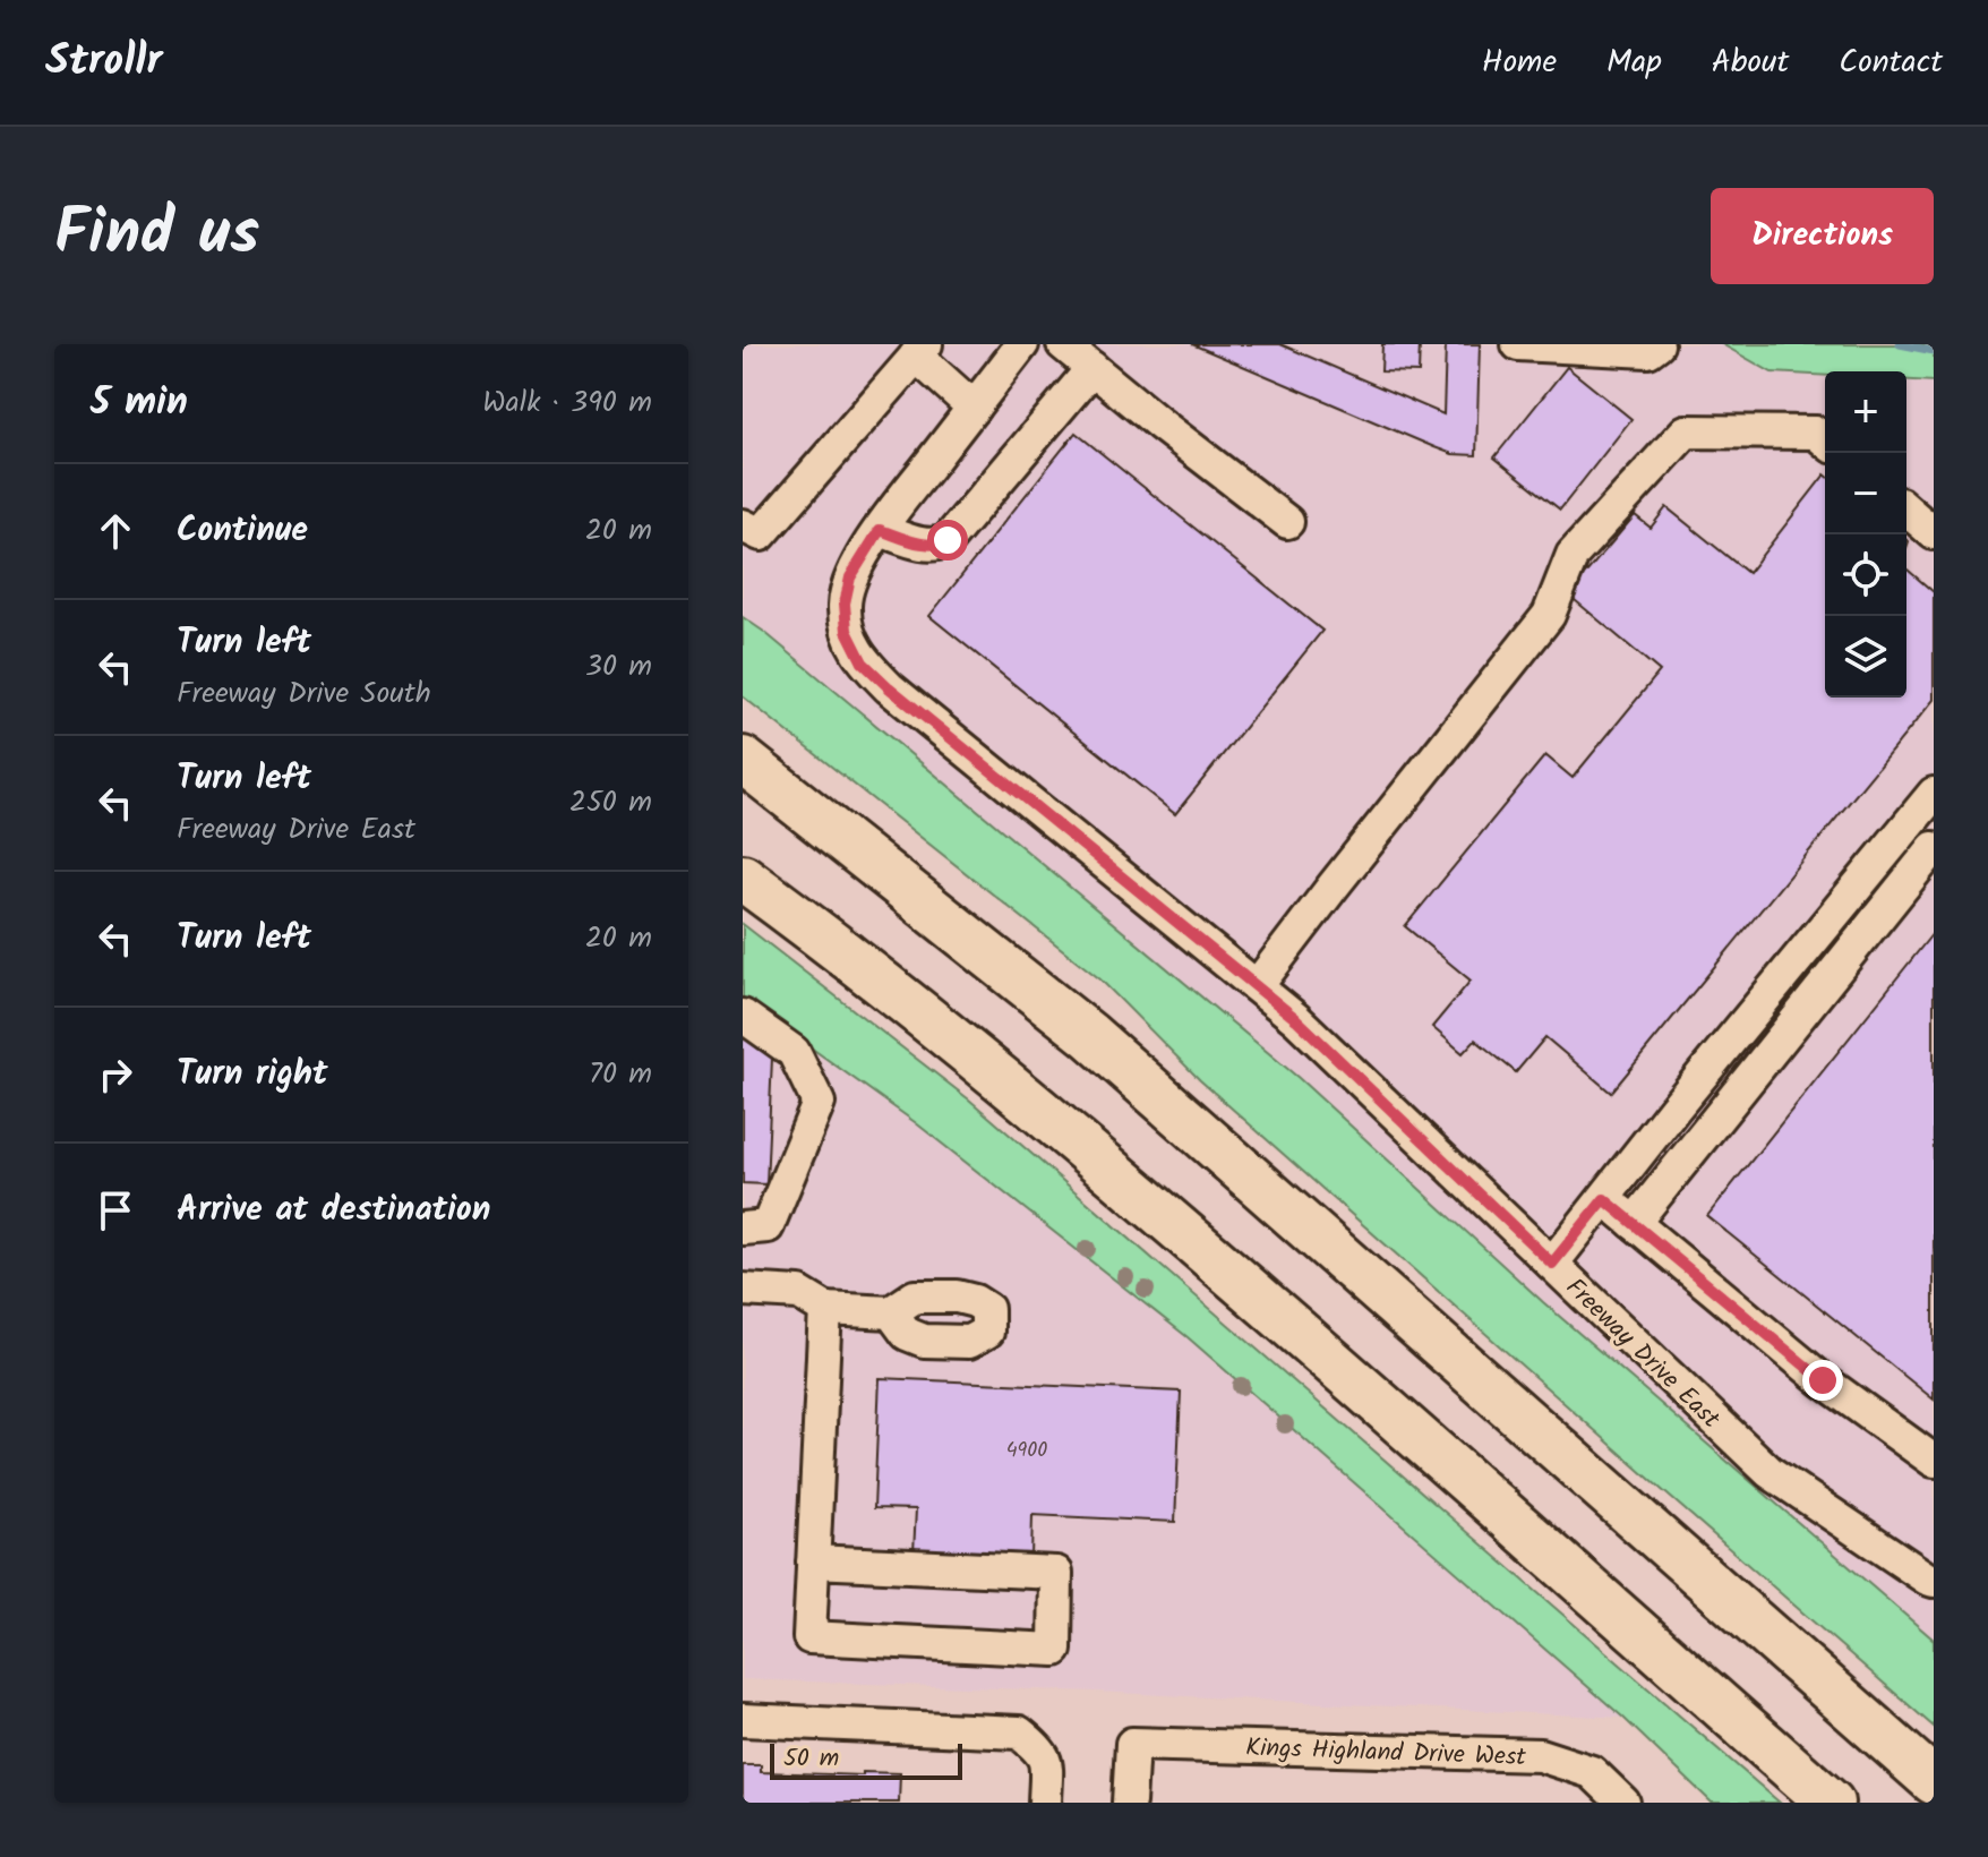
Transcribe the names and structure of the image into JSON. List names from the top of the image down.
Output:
{
  "streets": {
    "street": ["Freeway Drive East", "Kings Highland Drive West"]
  },
  "house_numbers": ["4900"],
  "scale_bar": "50 m",
  "page": {
    "header": "Strollr",
    "nav": [
      "Home",
      "Map",
      "About",
      "Contact"
    ],
    "title": "Find us",
    "buttons": "Directions",
    "heading": ["5 min", "Walk · 390 m"],
    "map_buttons": ["+", "−"],
    "list": [
      ["Continue", "20 m"],
      ["Turn left", "Freeway Drive South", "30 m"],
      ["Turn left", "Freeway Drive East", "250 m"],
      ["Turn left", "20 m"],
      ["Turn right", "70 m"],
      "Arrive at destination"
    ],
    "scale": "50 m"
  }
}
